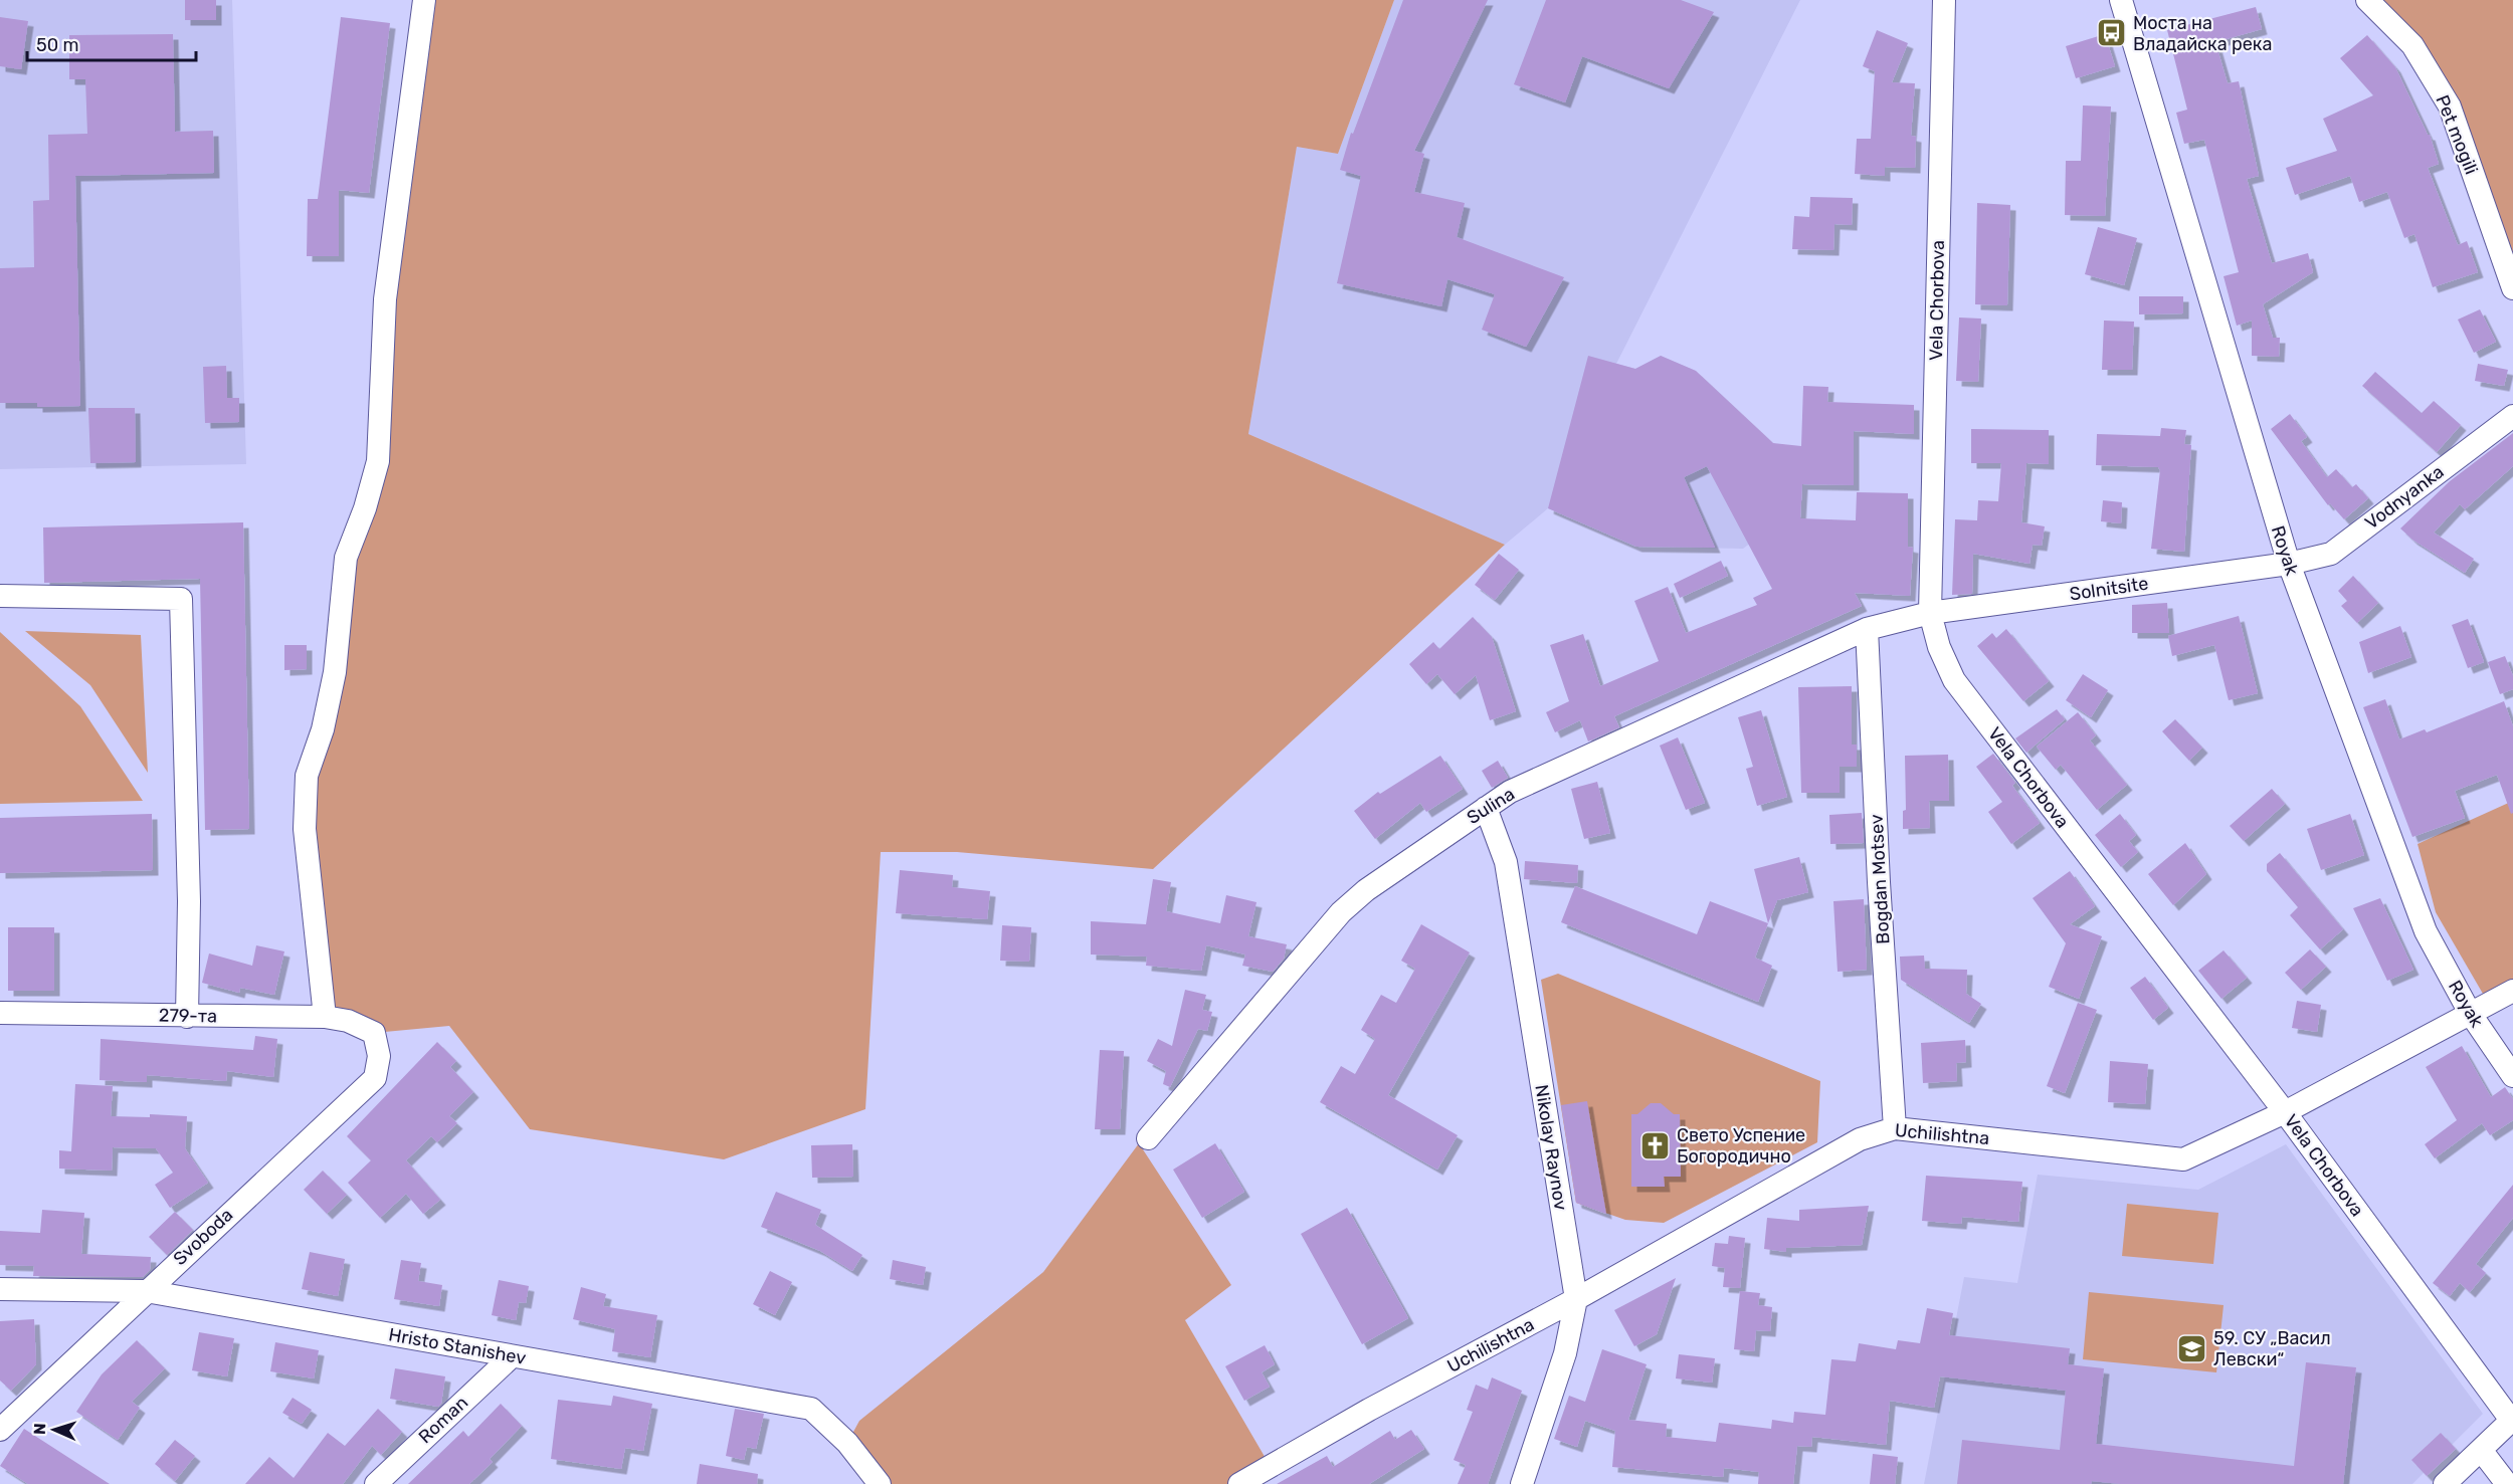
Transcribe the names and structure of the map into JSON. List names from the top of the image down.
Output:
{
  "streets": {
    "street": [
      "Pet mogili",
      "Vela Chorbova",
      "Vodnyanka",
      "Royak",
      "Solnitsite",
      "Sulina",
      "Bogdan Motsev",
      "279-та",
      "Uchilishtna",
      "Nikolay Raynov",
      "Svoboda",
      "Hristo Stanishev",
      "Roman"
    ]
  },
  "crossings": [
    ["Vela Chorbova", "Solnitsite"],
    ["Vela Chorbova", "Sulina"],
    ["Vela Chorbova", "Uchilishtna"],
    ["Vodnyanka", "Royak"],
    ["Vodnyanka", "Solnitsite"],
    ["Royak", "Solnitsite"],
    ["Royak", "Uchilishtna"],
    ["Solnitsite", "Sulina"],
    ["Sulina", "Bogdan Motsev"],
    ["Sulina", "Nikolay Raynov"],
    ["Bogdan Motsev", "Uchilishtna"],
    ["279-та", "Svoboda"],
    ["Uchilishtna", "Nikolay Raynov"],
    ["Svoboda", "Hristo Stanishev"],
    ["Hristo Stanishev", "Roman"]
  ],
  "places": {
    "bus stop": ["Моста на Владайска река"],
    "church": ["Свето Успение Богородично"],
    "school or university": ["59. СУ „Васил Левски“"]
  },
  "scale_bar": "50 m",
  "north": "left"
}
